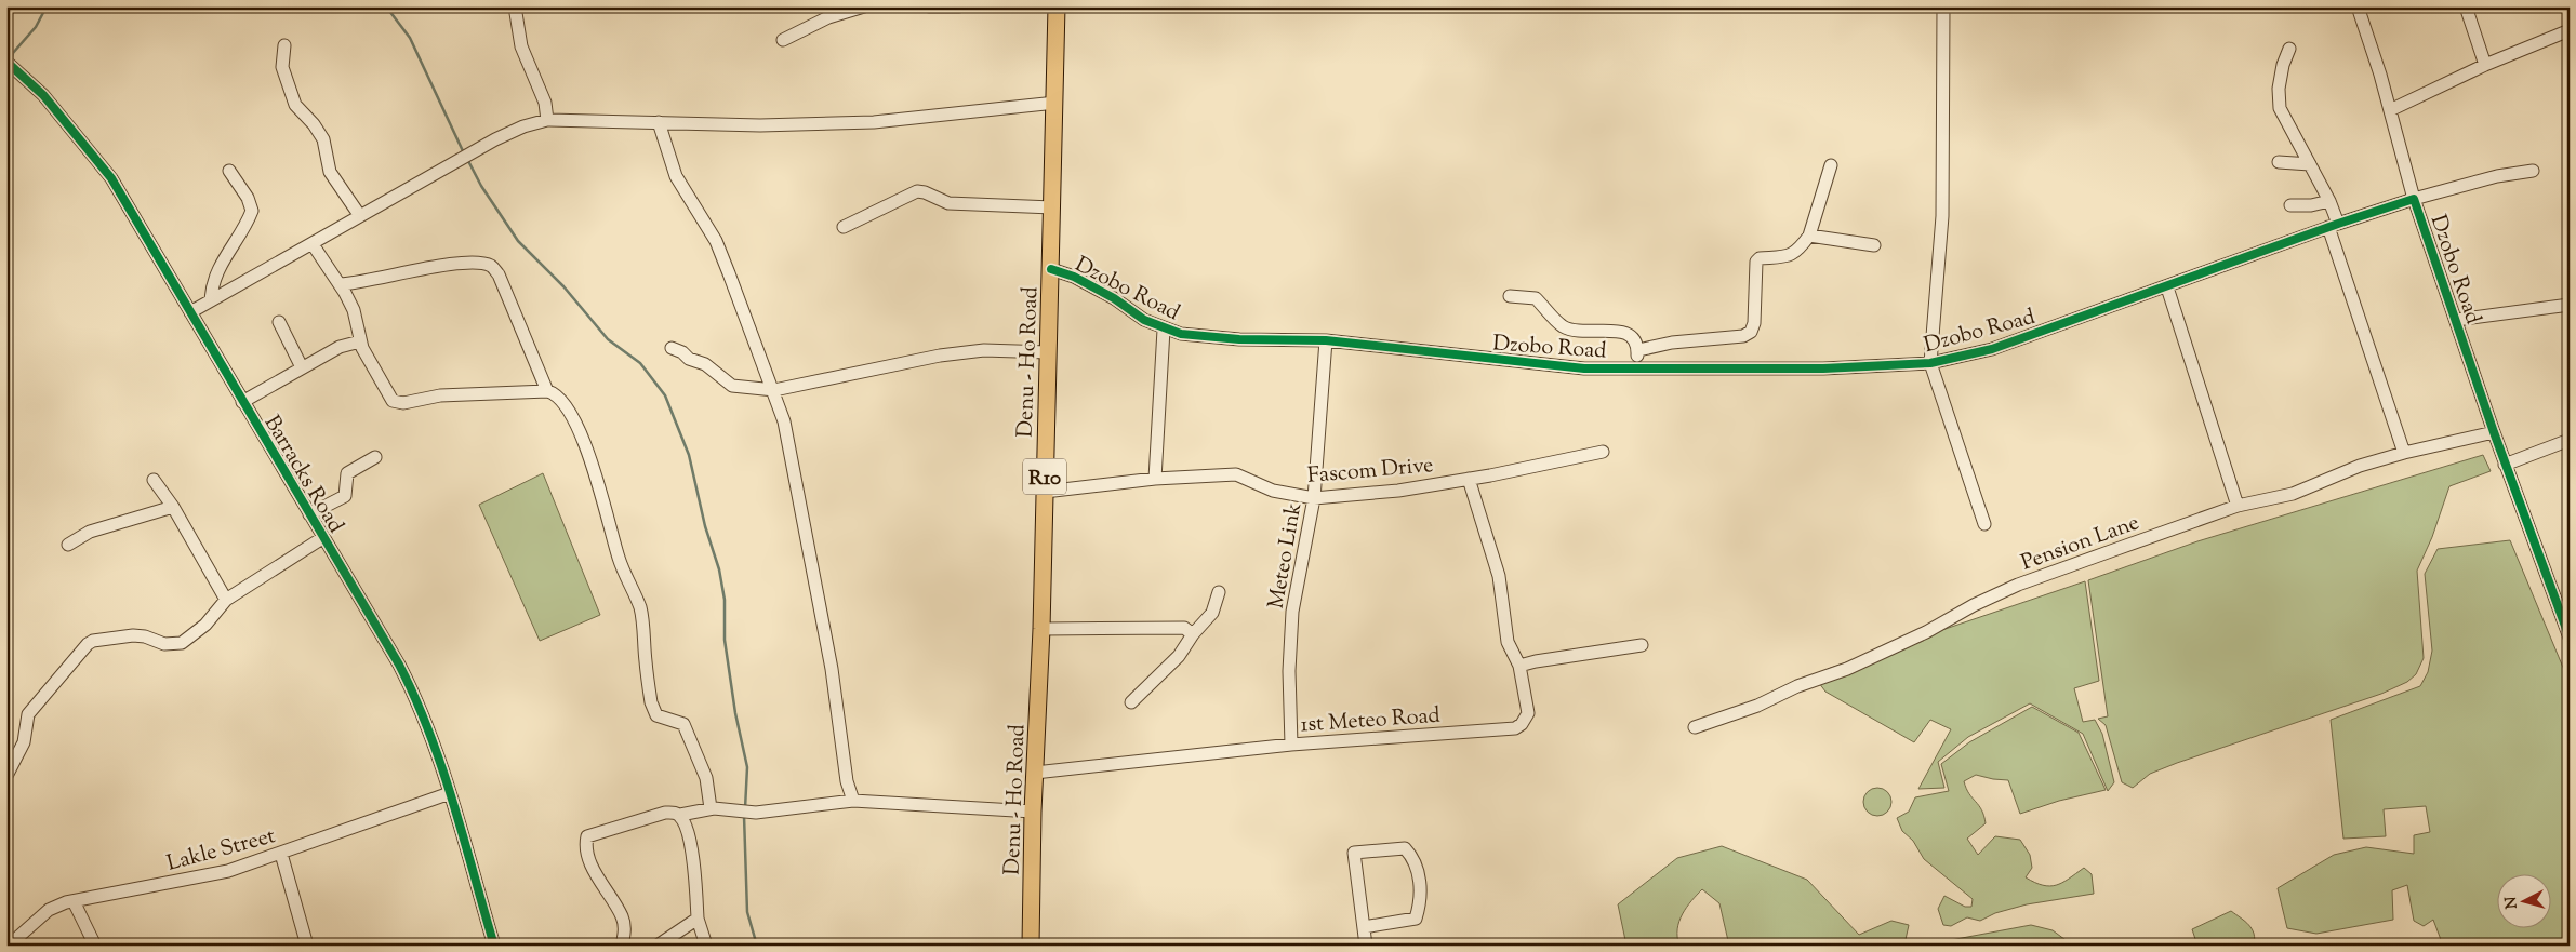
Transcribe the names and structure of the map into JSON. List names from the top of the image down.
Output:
{
  "streets": {
    "main road": ["Denu - Ho Road", "R10"],
    "street": [
      "Dzobo Road",
      "Fascom Drive",
      "Barracks Road",
      "Pension Lane",
      "Meteo Link",
      "1st Meteo Road",
      "Lakle Street"
    ]
  },
  "crossings": [
    ["Dzobo Road", "Denu - Ho Road"],
    ["Dzobo Road", "Pension Lane"],
    ["Dzobo Road", "Meteo Link"],
    ["Denu - Ho Road", "Fascom Drive"],
    ["Denu - Ho Road", "1st Meteo Road"],
    ["Fascom Drive", "Meteo Link"],
    ["Barracks Road", "Lakle Street"],
    ["Meteo Link", "1st Meteo Road"]
  ],
  "north": "left"
}
